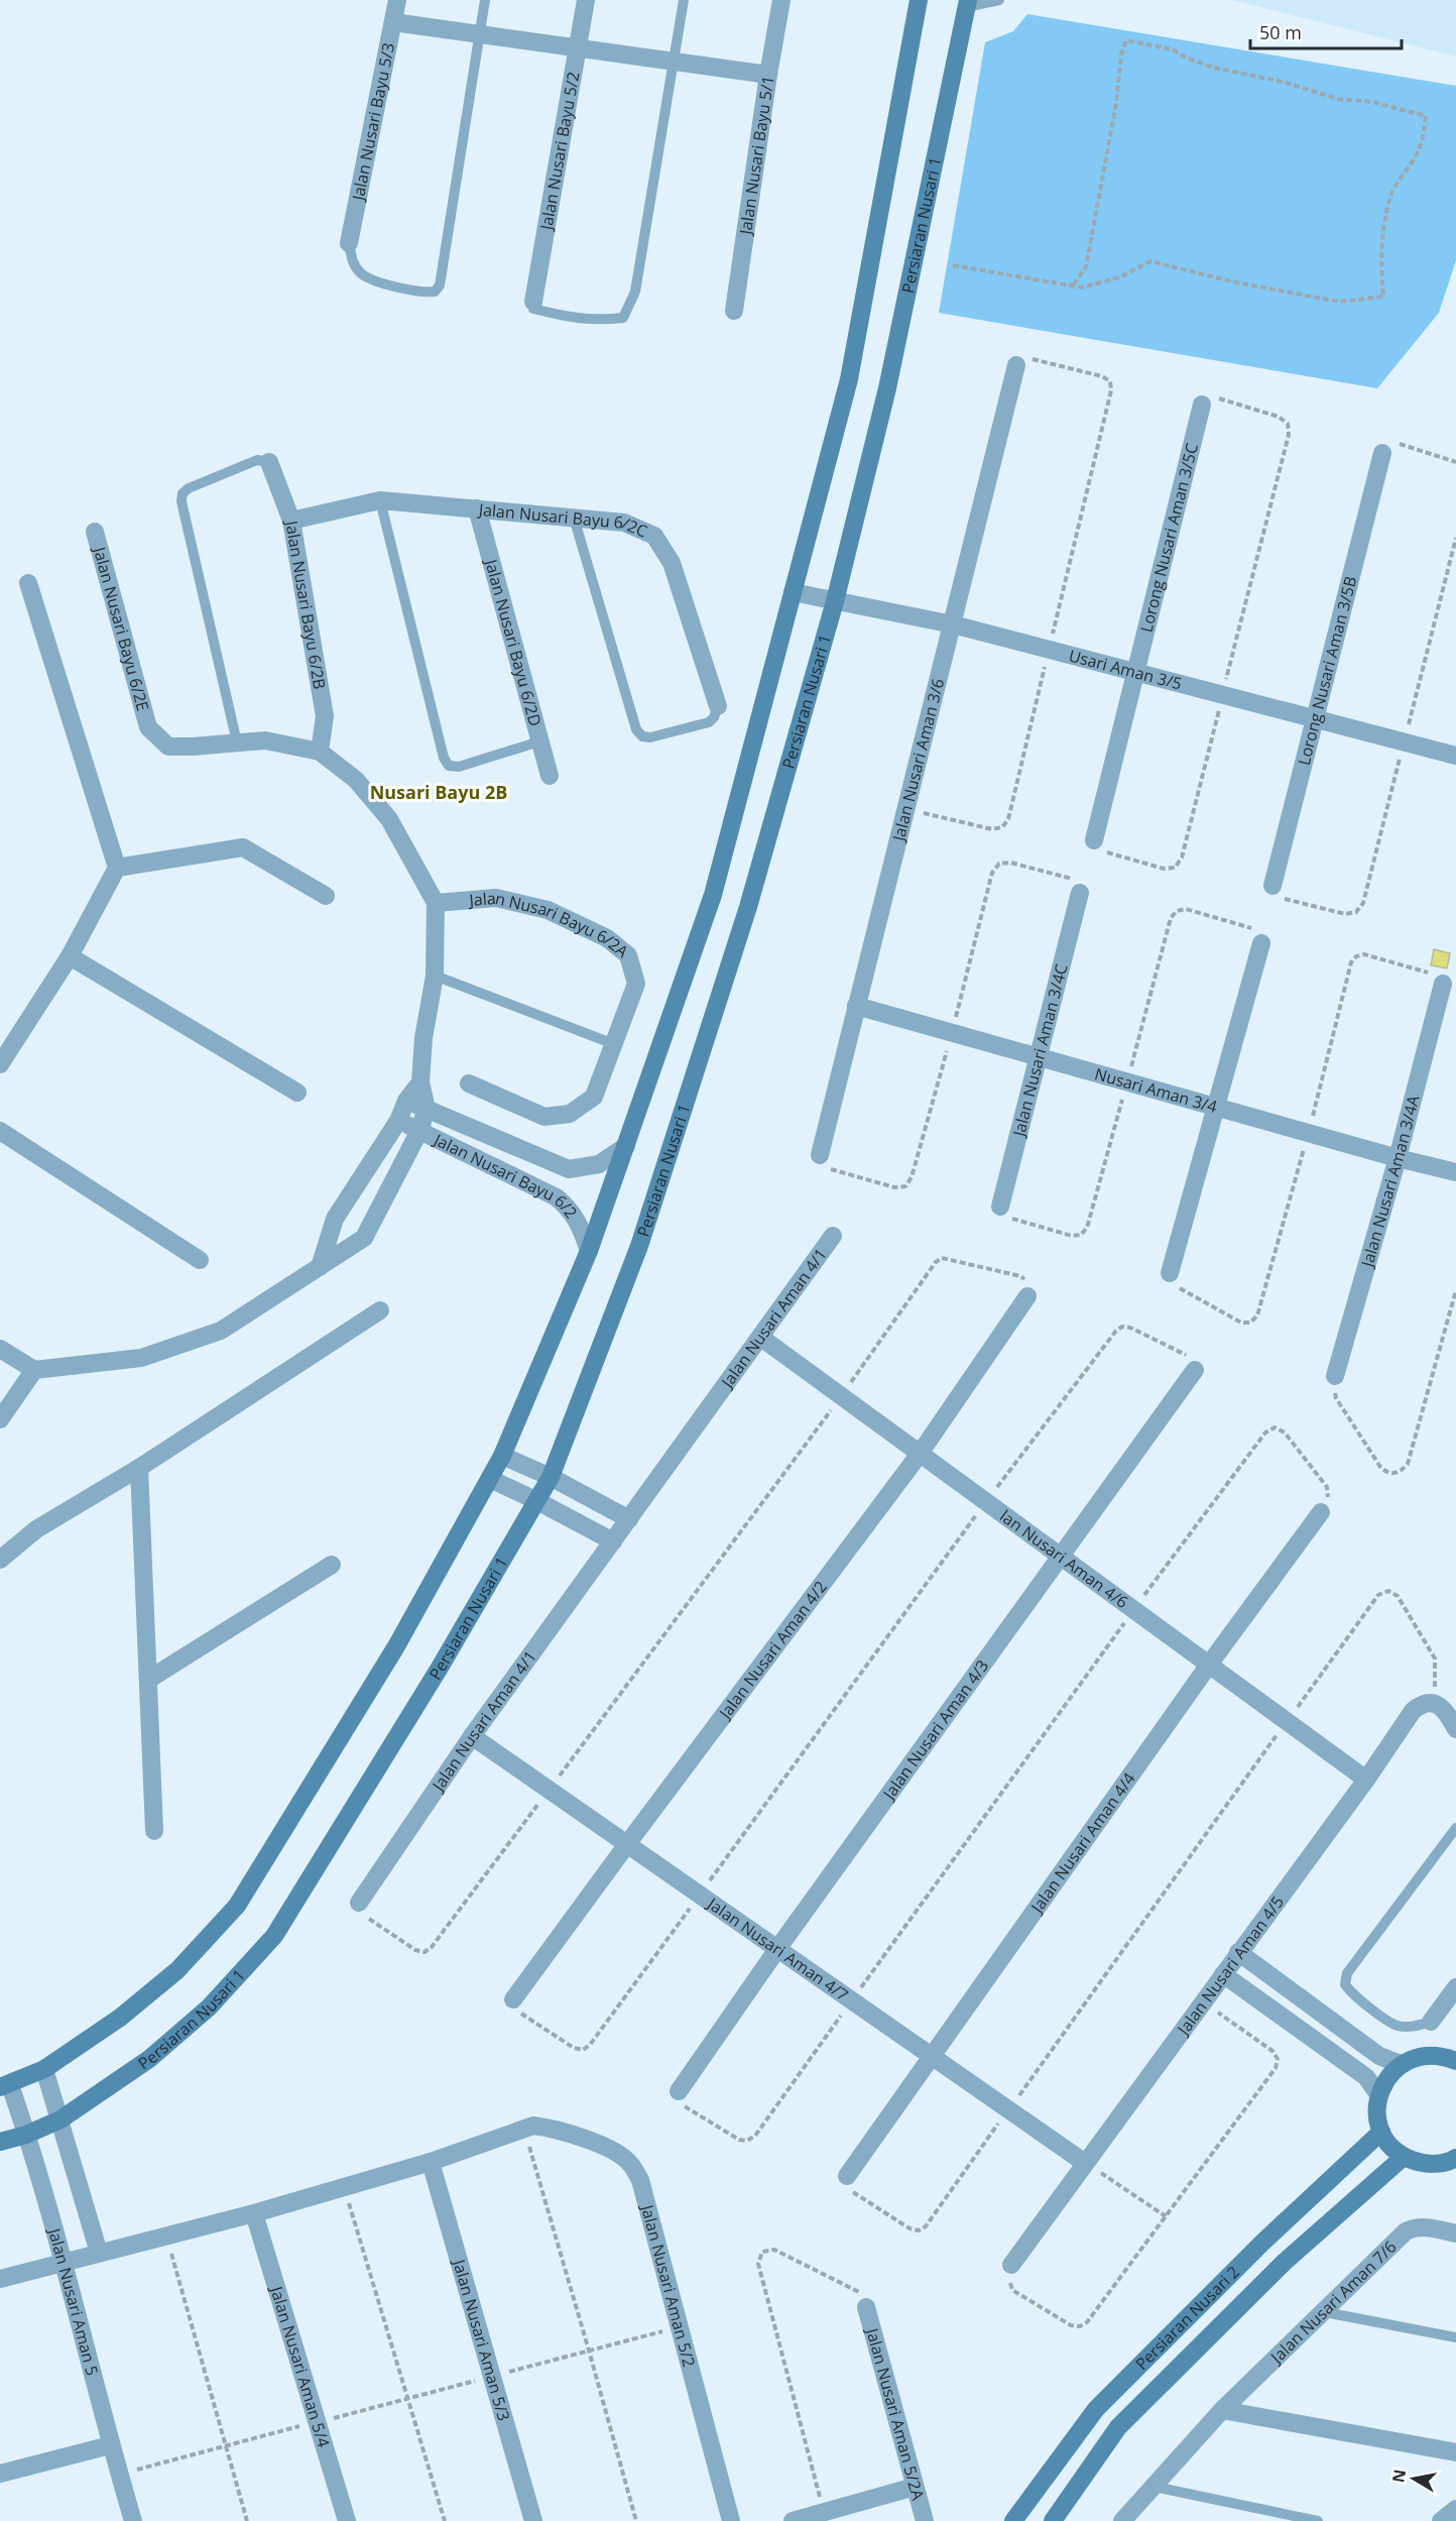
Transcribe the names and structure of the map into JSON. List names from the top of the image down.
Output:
{
  "streets": {
    "main road": ["Persiaran Nusari 1", "Persiaran Nusari 2"],
    "street": [
      "Jalan Nusari Bayu 5/3",
      "Jalan Nusari Bayu 5/2",
      "Jalan Nusari Bayu 5/1",
      "Jalan Nusari Bayu 6/2C",
      "Lorong Nusari Aman 3/5C",
      "Jalan Nusari Bayu 6/2B",
      "Jalan Nusari Bayu 6/2E",
      "Jalan Nusari Bayu 6/2D",
      "Usari Aman 3/5",
      "Lorong Nusari Aman 3/5B",
      "Jalan Nusari Aman 3/6",
      "Jalan Nusari Bayu 6/2A",
      "Jalan Nusari Aman 3/4C",
      "Nusari Aman 3/4",
      "Jalan Nusari Bayu 6/2",
      "Jalan Nusari Aman 3/4A",
      "Jalan Nusari Aman 4/1",
      "lan Nusari Aman 4/6",
      "Jalan Nusari Aman 4/2",
      "Jalan Nusari Aman 4/3",
      "Jalan Nusari Aman 4/4",
      "Jalan Nusari Aman 4/7",
      "Jalan Nusari Aman 4/5",
      "Jalan Nusari Aman 5/2",
      "Jalan Nusari Aman 5",
      "Jalan Nusari Aman 7/6",
      "Jalan Nusari Aman 5/3",
      "Jalan Nusari Aman 5/4",
      "Jalan Nusari Aman 5/2A"
    ]
  },
  "crossings": [
    ["Persiaran Nusari 1", "Usari Aman 3/5"],
    ["Persiaran Nusari 1", "Jalan Nusari Aman 5"],
    ["Jalan Nusari Bayu 6/2C", "Jalan Nusari Bayu 6/2B"],
    ["Jalan Nusari Bayu 6/2C", "Jalan Nusari Bayu 6/2D"],
    ["Lorong Nusari Aman 3/5C", "Usari Aman 3/5"],
    ["Usari Aman 3/5", "Lorong Nusari Aman 3/5B"],
    ["Usari Aman 3/5", "Jalan Nusari Aman 3/6"],
    ["Jalan Nusari Aman 3/6", "Nusari Aman 3/4"],
    ["Jalan Nusari Aman 3/4C", "Nusari Aman 3/4"],
    ["Nusari Aman 3/4", "Jalan Nusari Aman 3/4A"],
    ["Jalan Nusari Aman 4/1", "lan Nusari Aman 4/6"],
    ["Jalan Nusari Aman 4/1", "Jalan Nusari Aman 4/7"],
    ["lan Nusari Aman 4/6", "Jalan Nusari Aman 4/2"],
    ["lan Nusari Aman 4/6", "Jalan Nusari Aman 4/3"],
    ["lan Nusari Aman 4/6", "Jalan Nusari Aman 4/4"],
    ["lan Nusari Aman 4/6", "Jalan Nusari Aman 4/5"],
    ["Jalan Nusari Aman 4/2", "Jalan Nusari Aman 4/7"],
    ["Jalan Nusari Aman 4/3", "Jalan Nusari Aman 4/7"],
    ["Jalan Nusari Aman 4/4", "Jalan Nusari Aman 4/7"],
    ["Jalan Nusari Aman 4/7", "Jalan Nusari Aman 4/5"],
    ["Jalan Nusari Aman 5/2", "Jalan Nusari Aman 5"],
    ["Jalan Nusari Aman 5/2", "Jalan Nusari Aman 5/3"],
    ["Jalan Nusari Aman 5/2", "Jalan Nusari Aman 5/4"]
  ],
  "districts": ["Nusari Bayu 2B"],
  "scale_bar": "50 m",
  "north": "left"
}
